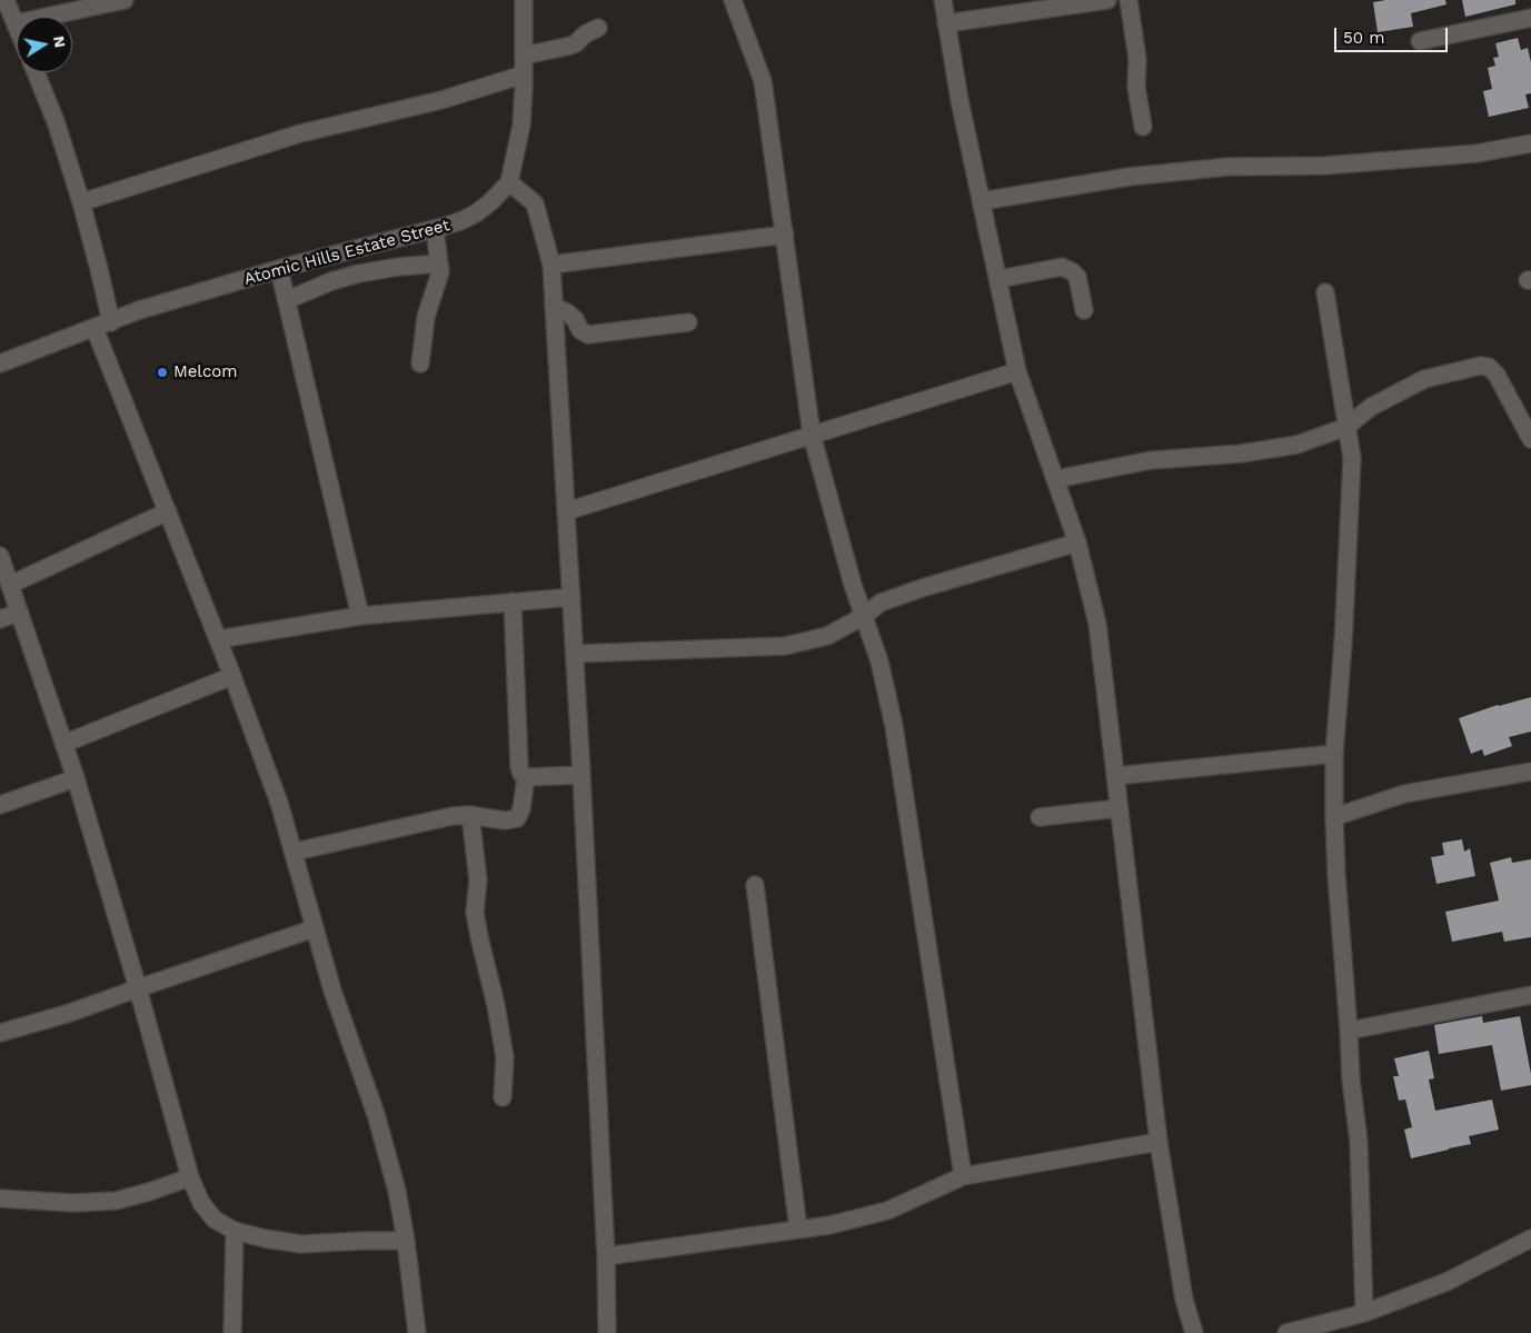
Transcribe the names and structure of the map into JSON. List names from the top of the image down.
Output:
{
  "streets": {
    "street": ["Atomic Hills Estate Street"]
  },
  "places": ["Melcom"],
  "scale_bar": "50 m",
  "north": "right"
}
